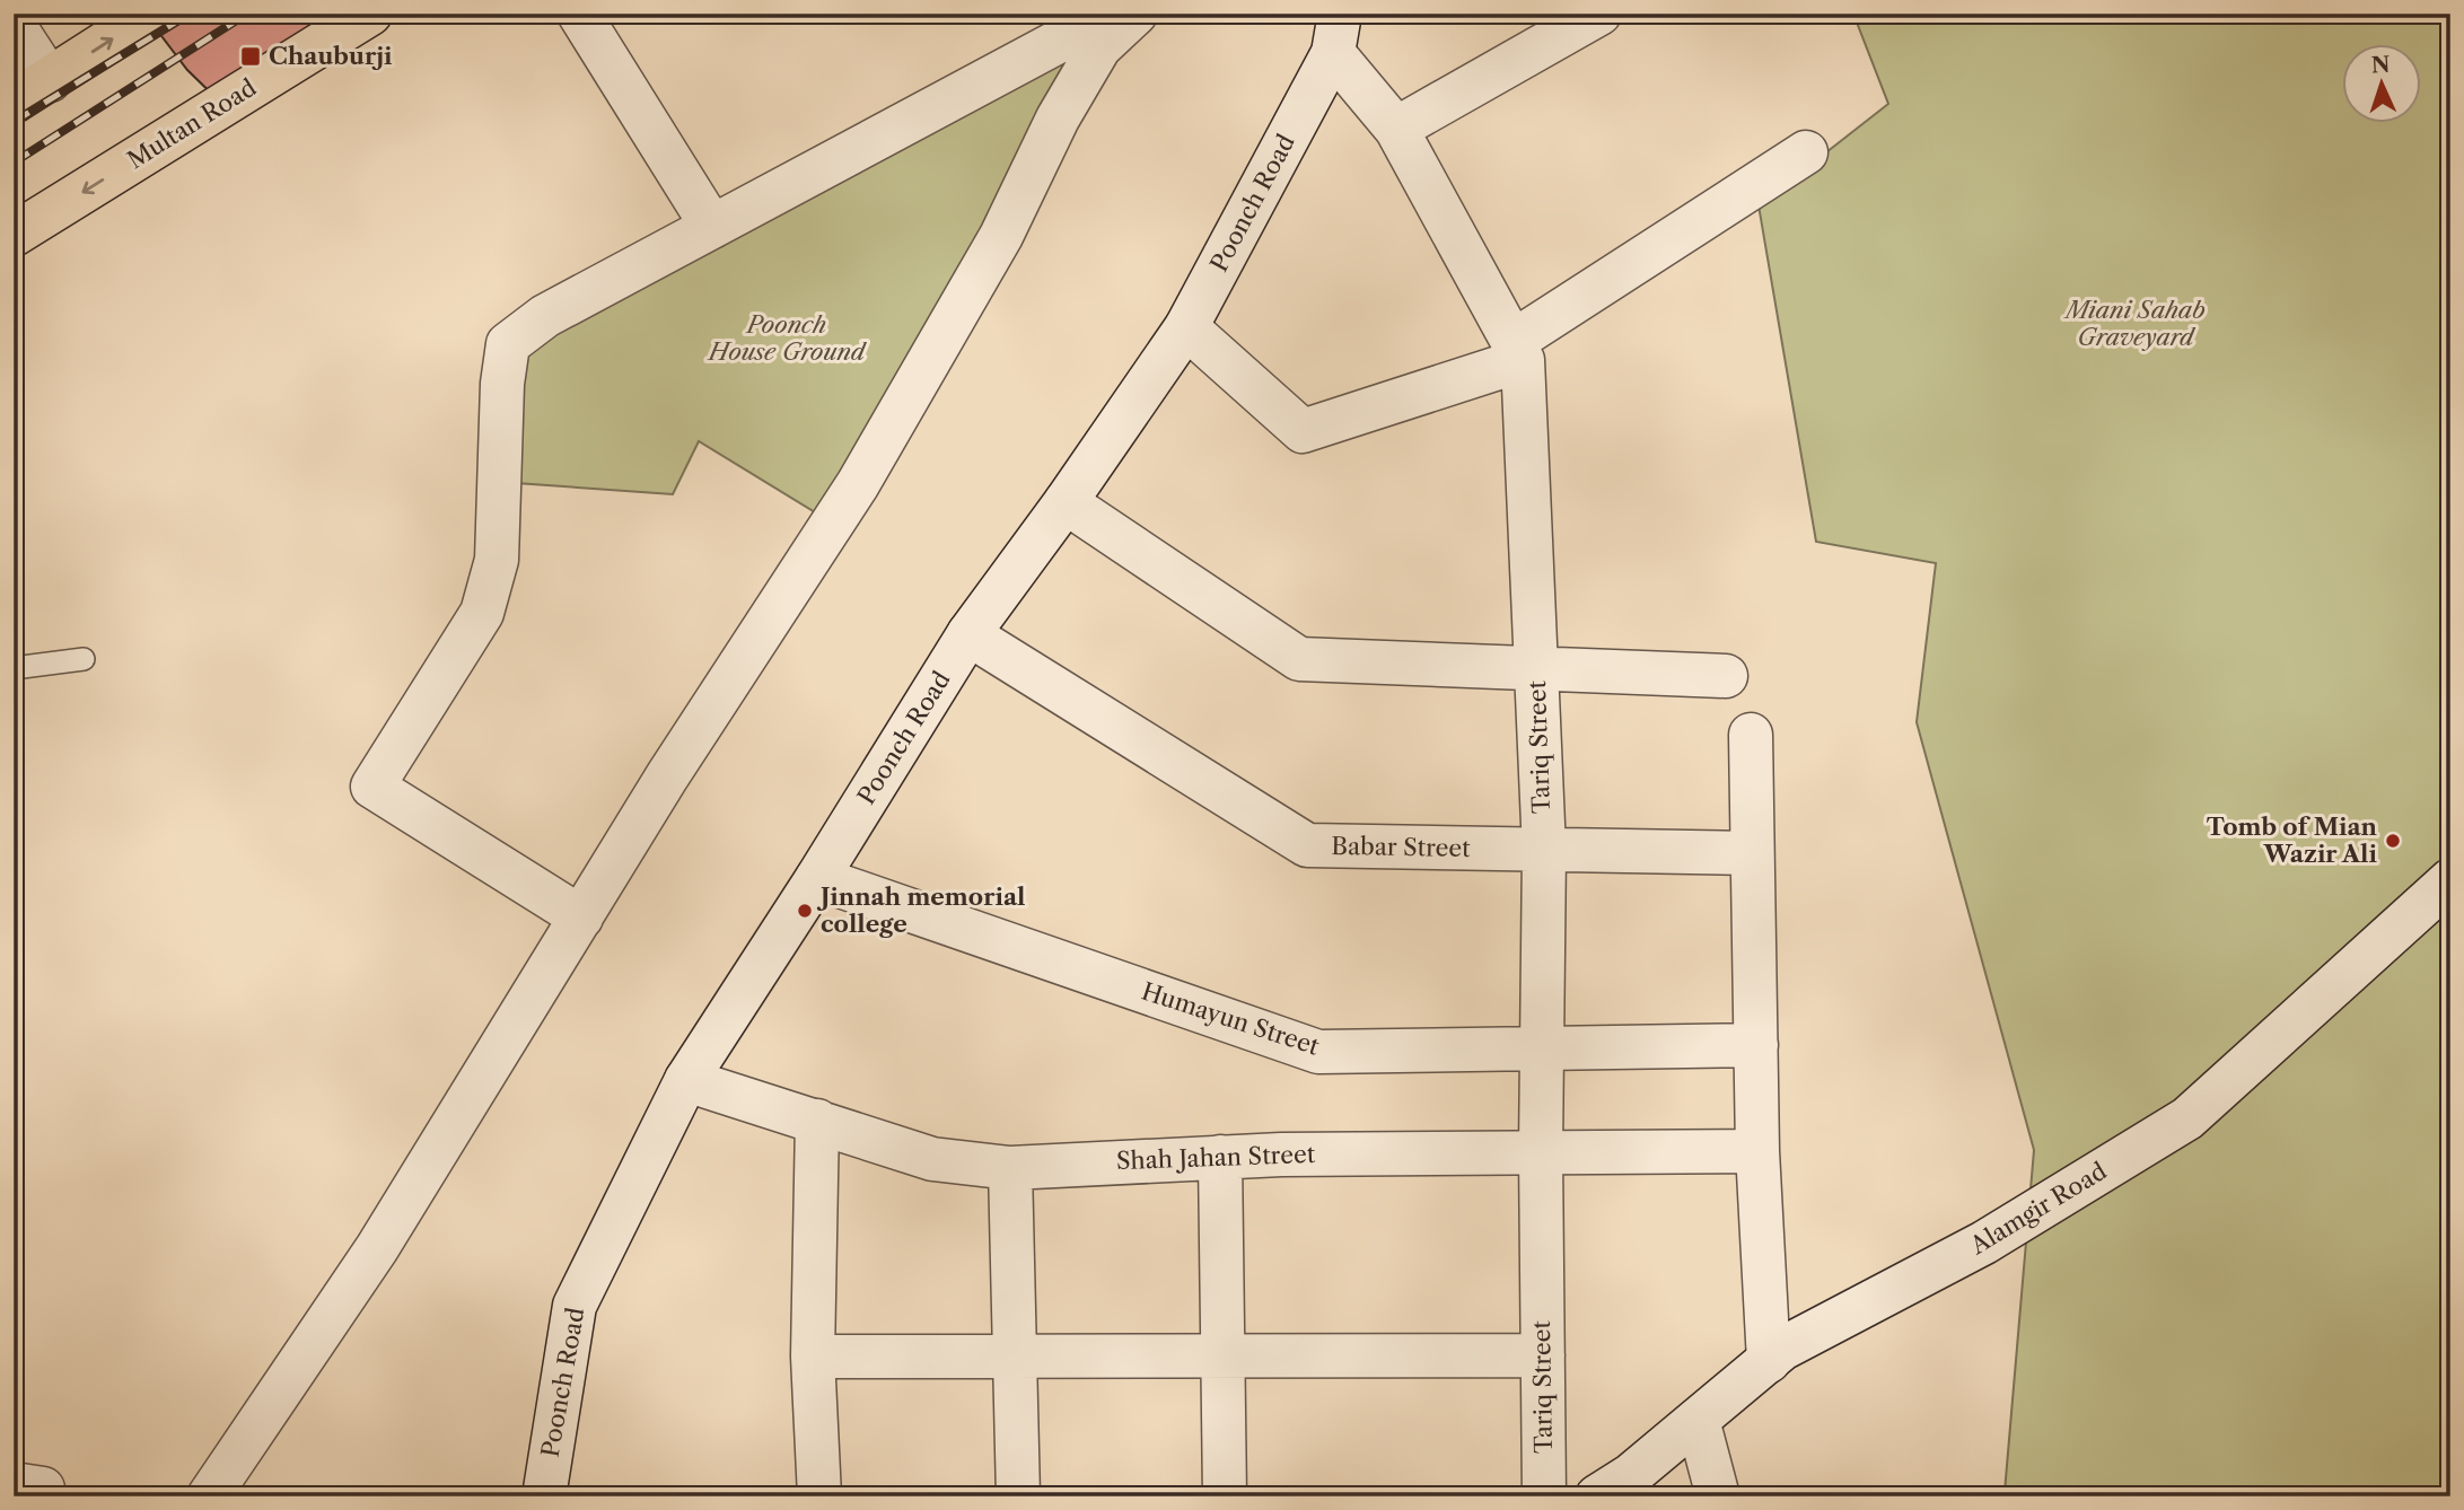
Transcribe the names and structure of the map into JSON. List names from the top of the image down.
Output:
{
  "streets": {
    "main road": ["Multan Road"],
    "street": [
      "Poonch Road",
      "Tariq Street",
      "Babar Street",
      "Humayun Street",
      "Shah Jahan Street",
      "Alamgir Road"
    ]
  },
  "crossings": [
    ["Poonch Road", "Tariq Street"],
    ["Poonch Road", "Babar Street"],
    ["Poonch Road", "Humayun Street"],
    ["Poonch Road", "Shah Jahan Street"],
    ["Tariq Street", "Babar Street"],
    ["Tariq Street", "Humayun Street"],
    ["Tariq Street", "Shah Jahan Street"]
  ],
  "parks": ["Miani Sahab Graveyard", "Poonch House Ground"],
  "places": {
    "transit": ["Chauburji"],
    "other": ["Tomb of Mian Wazir Ali", "Jinnah memorial college"]
  },
  "north": "top"
}
